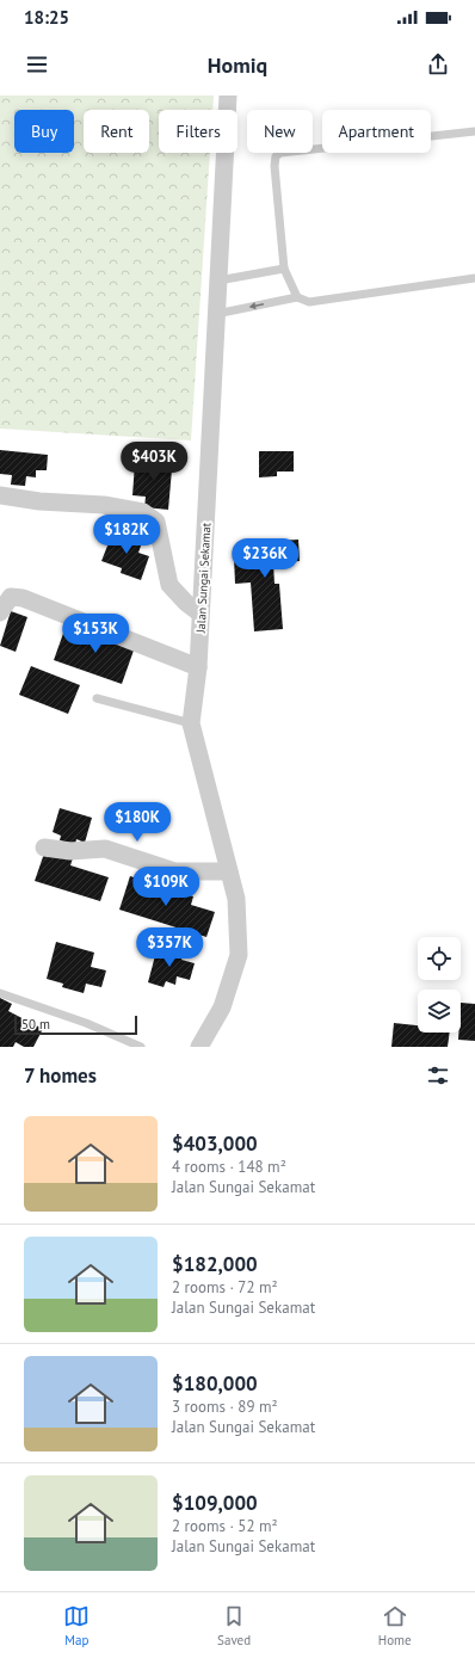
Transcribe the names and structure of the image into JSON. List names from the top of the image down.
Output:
{
  "streets": {
    "street": ["Jalan Sungai Sekamat"]
  },
  "scale_bar": "50 m",
  "page": {
    "status": "18:25",
    "header": "Homiq",
    "chip": [
      "Buy",
      "Rent",
      "Filters",
      "New",
      "Apartment"
    ],
    "price": [
      "$403K",
      "$182K",
      "$236K",
      "$153K",
      "$180K",
      "$109K",
      "$357K"
    ],
    "scale": "50 m",
    "heading": "7 homes",
    "list": [
      {
        "name": "$403,000",
        "note": "4 rooms · 148 m² · Jalan Sungai Sekamat"
      },
      {
        "name": "$182,000",
        "note": "2 rooms · 72 m² · Jalan Sungai Sekamat"
      },
      {
        "name": "$180,000",
        "note": "3 rooms · 89 m² · Jalan Sungai Sekamat"
      },
      {
        "name": "$109,000",
        "note": "2 rooms · 52 m² · Jalan Sungai Sekamat"
      }
    ],
    "tabs": ["Map", "Saved", "Home"]
  }
}
